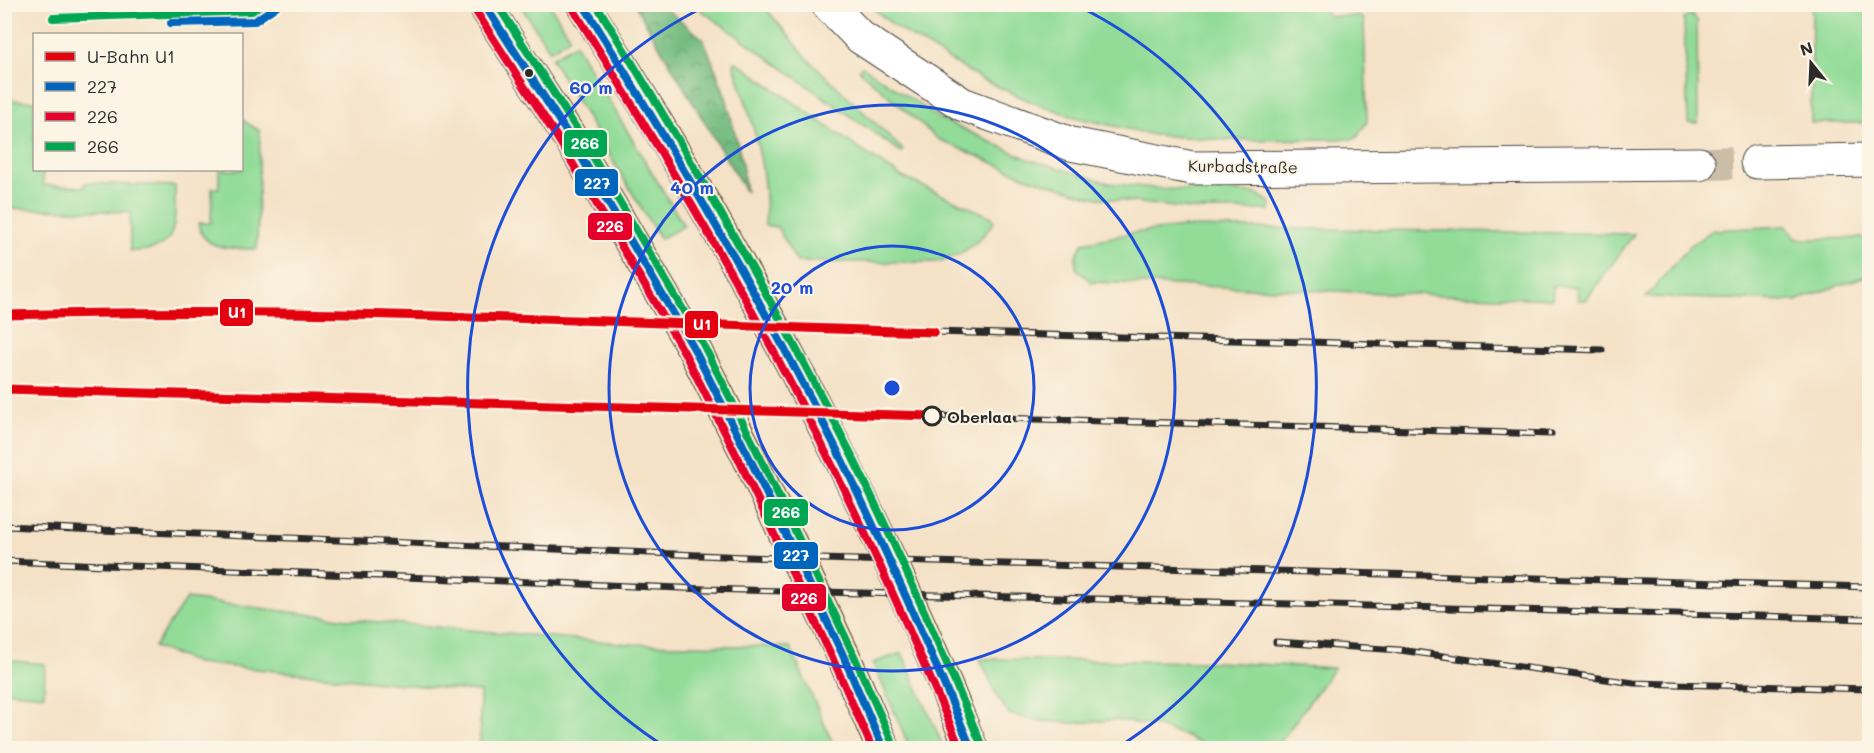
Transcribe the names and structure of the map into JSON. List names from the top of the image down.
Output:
{
  "streets": {
    "street": ["Kurbadstraße"]
  },
  "places": ["Oberlaa"],
  "lines": [
    "transit line 227",
    "transit line 266",
    "transit line 226",
    "metro line U1"
  ],
  "legend": [
    "U-Bahn U1",
    "227",
    "226",
    "266"
  ],
  "north": "top",
  "rings": ["60 m", "40 m", "20 m"]
}
